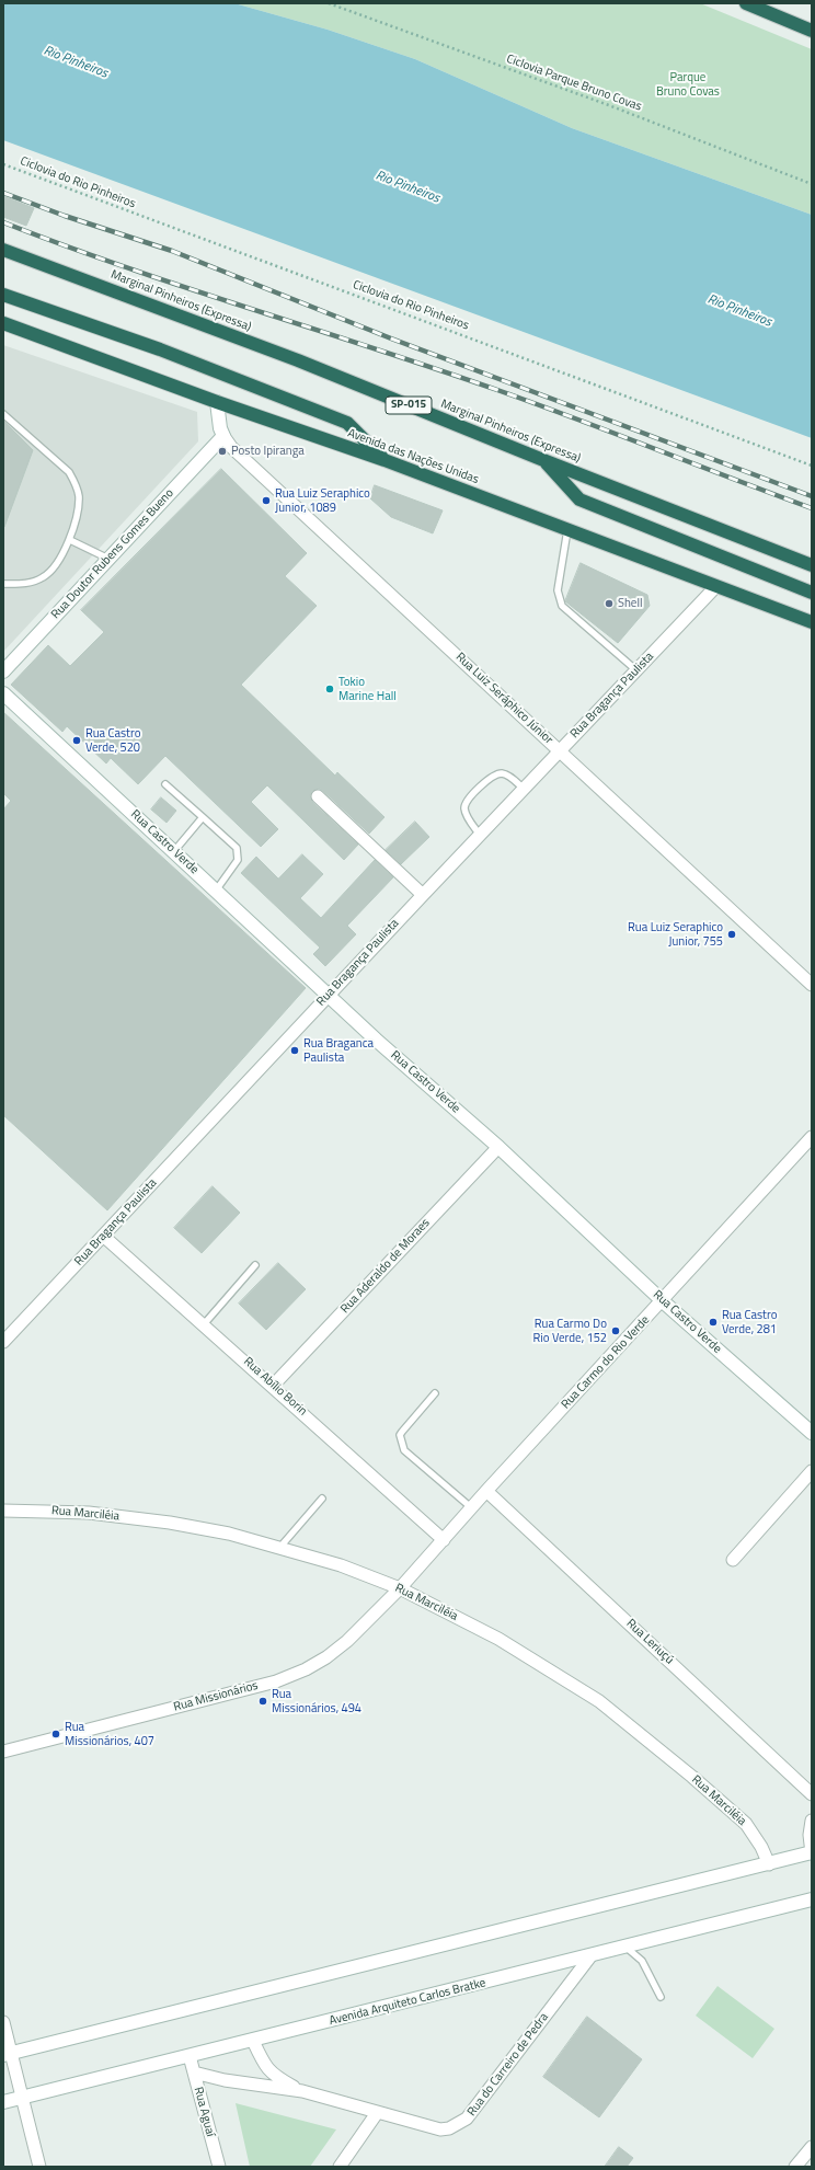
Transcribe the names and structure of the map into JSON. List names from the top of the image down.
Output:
{
  "streets": {
    "highway": ["Marginal Pinheiros (Expressa)", "SP-015", "Avenida das Nações Unidas"],
    "main road": [
      "Rua Doutor Rubens Gomes Bueno",
      "Rua Luiz Seráphico Júnior",
      "Rua Castro Verde",
      "Avenida Arquiteto Carlos Bratke"
    ],
    "street": [
      "Rua Bragança Paulista",
      "Rua Aderaldo de Moraes",
      "Rua Carmo do Rio Verde",
      "Rua Abílio Borin",
      "Rua Marciléia",
      "Rua Leriuçú",
      "Rua Missionários",
      "Rua do Carreiro de Pedra",
      "Rua Aguaí"
    ],
    "path": ["Ciclovia Parque Bruno Covas", "Ciclovia do Rio Pinheiros"]
  },
  "crossings": [
    ["Avenida das Nações Unidas", "Rua Bragança Paulista"],
    ["Avenida das Nações Unidas", "Rua Luiz Seráphico Júnior"],
    ["Rua Doutor Rubens Gomes Bueno", "Rua Luiz Seráphico Júnior"],
    ["Rua Bragança Paulista", "Rua Luiz Seráphico Júnior"],
    ["Rua Bragança Paulista", "Rua Castro Verde"],
    ["Rua Bragança Paulista", "Rua Abílio Borin"],
    ["Rua Castro Verde", "Rua Aderaldo de Moraes"],
    ["Rua Castro Verde", "Rua Carmo do Rio Verde"],
    ["Rua Aderaldo de Moraes", "Rua Abílio Borin"],
    ["Rua Carmo do Rio Verde", "Rua Abílio Borin"],
    ["Rua Carmo do Rio Verde", "Rua Marciléia"],
    ["Rua Carmo do Rio Verde", "Rua Leriuçú"],
    ["Rua Carmo do Rio Verde", "Rua Missionários"],
    ["Rua Marciléia", "Rua Missionários"],
    ["Avenida Arquiteto Carlos Bratke", "Rua do Carreiro de Pedra"],
    ["Avenida Arquiteto Carlos Bratke", "Rua Aguaí"],
    ["Rua do Carreiro de Pedra", "Rua Aguaí"]
  ],
  "water": ["Rio Pinheiros"],
  "parks": ["Parque Bruno Covas"],
  "places": [
    "Posto Ipiranga",
    "Rua Luiz Seraphico Junior, 1089",
    "Shell",
    "Tokio Marine Hall",
    "Rua Castro Verde, 520",
    "Rua Luiz Seraphico Junior, 755",
    "Rua Braganca Paulista",
    "Rua Castro Verde, 281",
    "Rua Carmo Do Rio Verde, 152",
    "Rua Missionários, 494",
    "Rua Missionários, 407"
  ]
}
